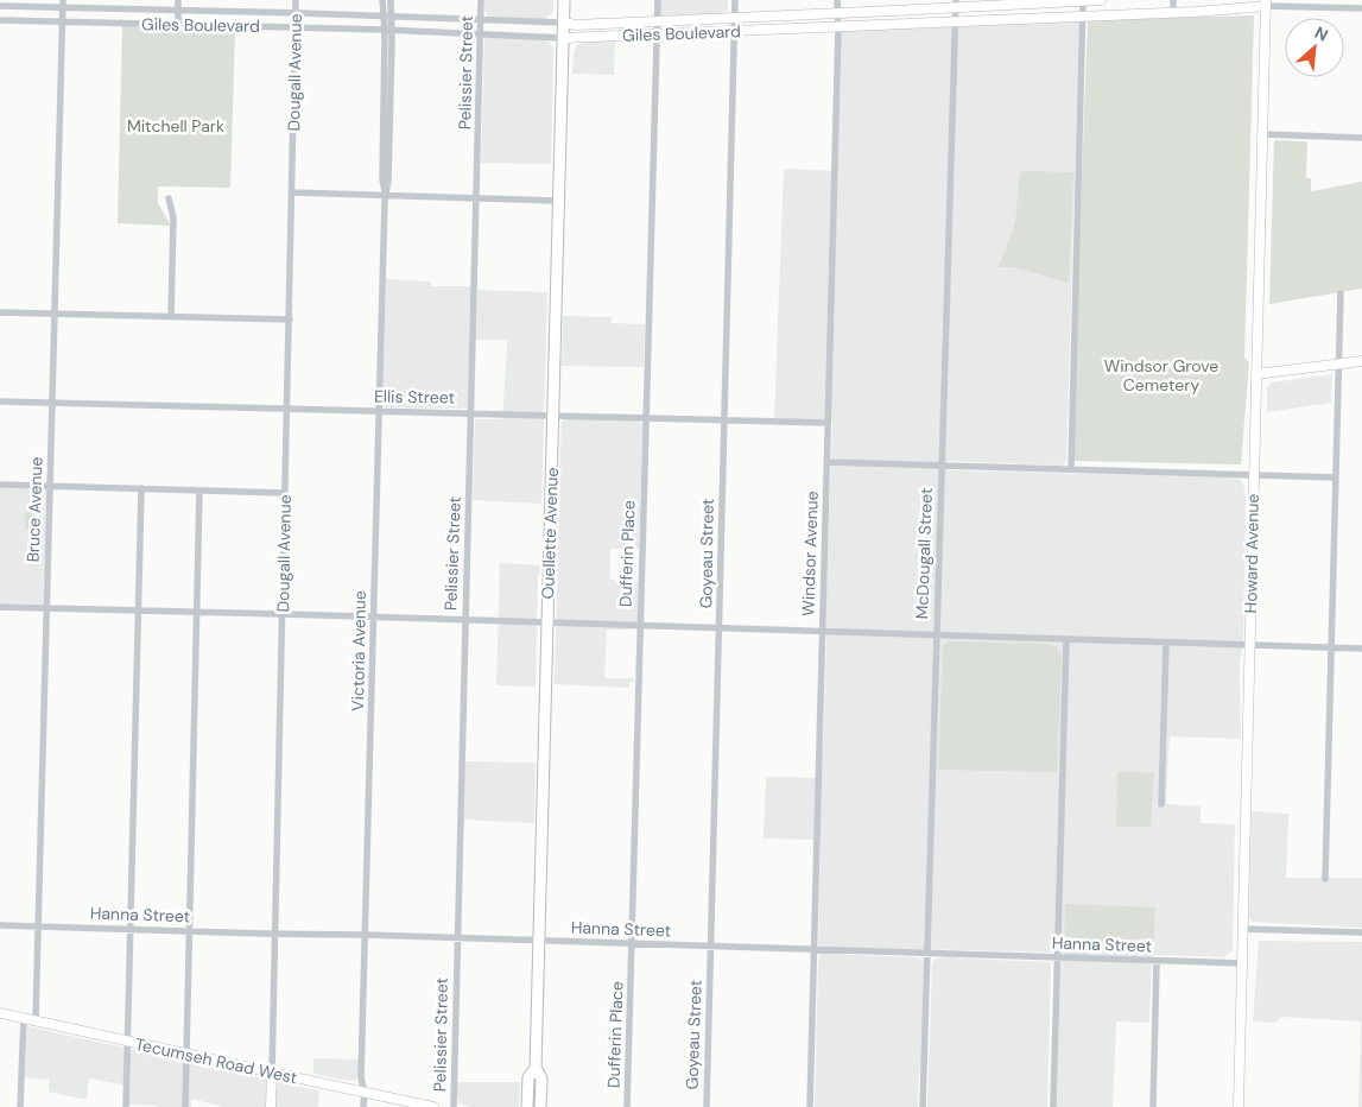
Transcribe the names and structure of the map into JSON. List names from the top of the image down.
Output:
{
  "streets": {
    "main road": [
      "Giles Boulevard",
      "Dougall Avenue",
      "Ouellette Avenue",
      "Howard Avenue",
      "Tecumseh Road West"
    ],
    "street": [
      "Pelissier Street",
      "Ellis Street",
      "Bruce Avenue",
      "Dufferin Place",
      "Goyeau Street",
      "Windsor Avenue",
      "McDougall Street",
      "Victoria Avenue",
      "Hanna Street"
    ]
  },
  "crossings": [
    ["Giles Boulevard", "Dougall Avenue"],
    ["Giles Boulevard", "Pelissier Street"],
    ["Giles Boulevard", "Bruce Avenue"],
    ["Giles Boulevard", "Ouellette Avenue"],
    ["Giles Boulevard", "Dufferin Place"],
    ["Giles Boulevard", "Goyeau Street"],
    ["Giles Boulevard", "Windsor Avenue"],
    ["Giles Boulevard", "McDougall Street"],
    ["Giles Boulevard", "Howard Avenue"],
    ["Giles Boulevard", "Victoria Avenue"],
    ["Dougall Avenue", "Ellis Street"],
    ["Dougall Avenue", "Hanna Street"],
    ["Dougall Avenue", "Tecumseh Road West"],
    ["Pelissier Street", "Ellis Street"],
    ["Pelissier Street", "Hanna Street"],
    ["Ellis Street", "Bruce Avenue"],
    ["Ellis Street", "Ouellette Avenue"],
    ["Ellis Street", "Dufferin Place"],
    ["Ellis Street", "Goyeau Street"],
    ["Ellis Street", "Windsor Avenue"],
    ["Ellis Street", "Victoria Avenue"],
    ["Bruce Avenue", "Hanna Street"],
    ["Bruce Avenue", "Tecumseh Road West"],
    ["Ouellette Avenue", "Hanna Street"],
    ["Dufferin Place", "Hanna Street"],
    ["Goyeau Street", "Hanna Street"],
    ["Windsor Avenue", "Hanna Street"],
    ["McDougall Street", "Hanna Street"],
    ["Howard Avenue", "Hanna Street"],
    ["Victoria Avenue", "Hanna Street"],
    ["Victoria Avenue", "Tecumseh Road West"]
  ],
  "parks": ["Mitchell Park", "Windsor Grove Cemetery"],
  "north": "top right"
}
